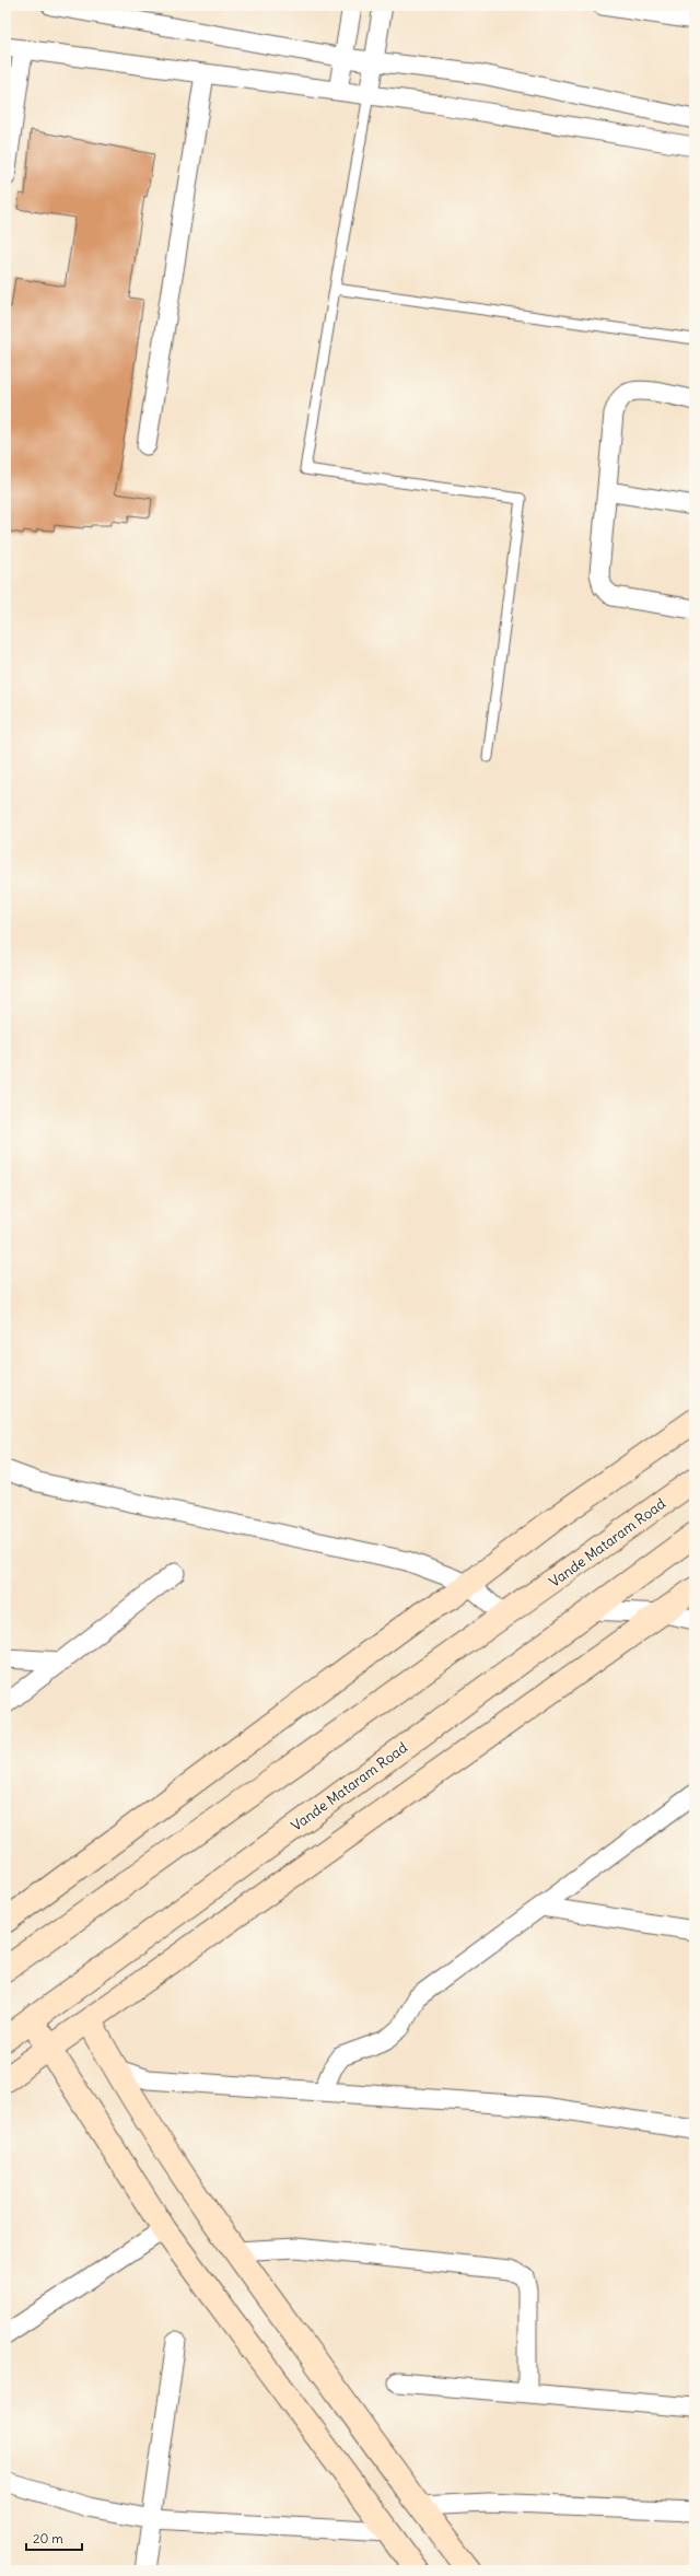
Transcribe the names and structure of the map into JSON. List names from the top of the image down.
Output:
{
  "streets": {
    "street": ["Vande Mataram Road"]
  },
  "scale_bar": "20 m"
}
